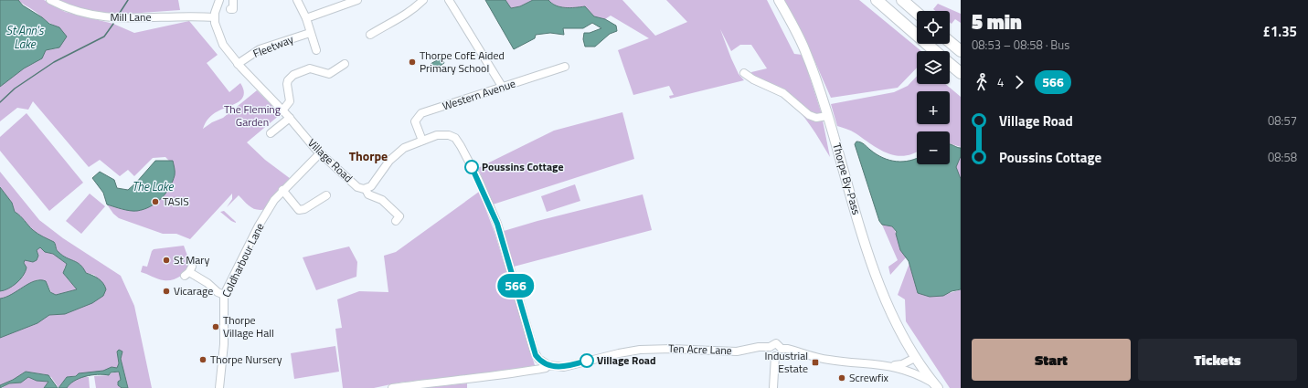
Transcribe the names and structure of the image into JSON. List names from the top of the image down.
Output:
{
  "streets": {
    "main road": ["Thorpe By-Pass"],
    "street": [
      "Mill Lane",
      "Fleetway",
      "Western Avenue",
      "Village Road",
      "Coldharbour Lane",
      "Ten Acre Lane"
    ]
  },
  "crossings": [
    ["Mill Lane", "Village Road"],
    ["Fleetway", "Village Road"],
    ["Village Road", "Coldharbour Lane"]
  ],
  "districts": ["Thorpe"],
  "water": ["St Ann's Lake", "The Lake"],
  "parks": ["The Fleming Garden"],
  "places": {
    "other": [
      "Thorpe CofE Aided Primary School",
      "Poussins Cottage",
      "TASIS",
      "St Mary",
      "Vicarage",
      "Thorpe Village Hall",
      "Thorpe Nursery",
      "Village Road",
      "Screwfix"
    ],
    "transit": ["Industrial Estate"]
  },
  "lines": ["bus line 566"],
  "page": {
    "on_map": "566",
    "heading": ["5 min", "08:53 – 08:58 · Bus", "£1.35"],
    "map_buttons": ["+", "−"],
    "legs": ["4", "566"],
    "list": [
      {
        "name": "Village Road",
        "value": "08:57"
      },
      {
        "name": "Poussins Cottage",
        "value": "08:58"
      }
    ],
    "buttons": ["Start", "Tickets"]
  }
}
